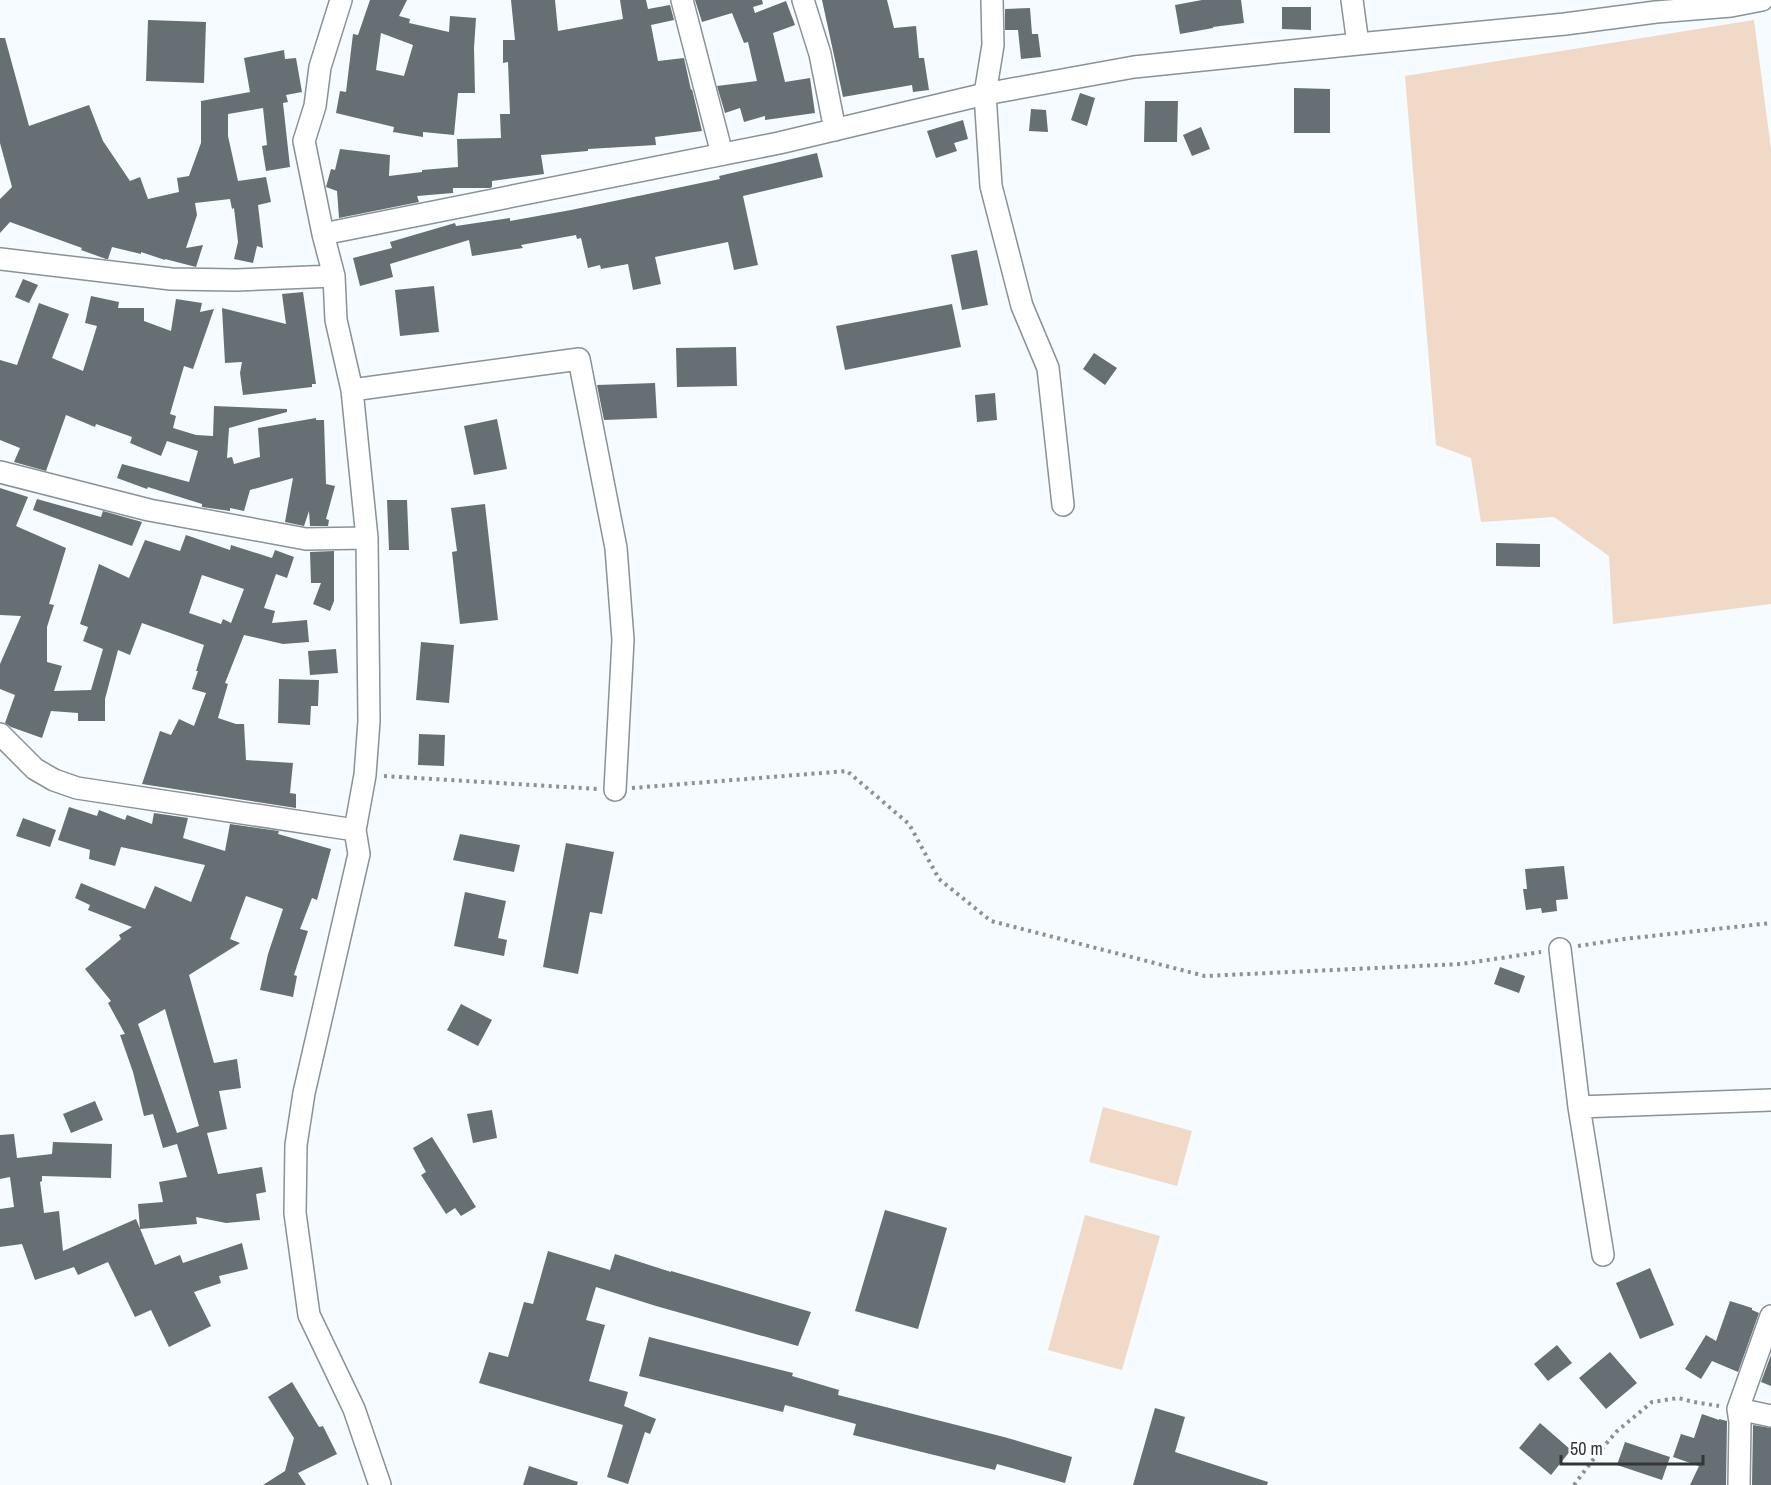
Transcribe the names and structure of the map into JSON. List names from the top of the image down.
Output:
{
  "scale_bar": "50 m"
}
